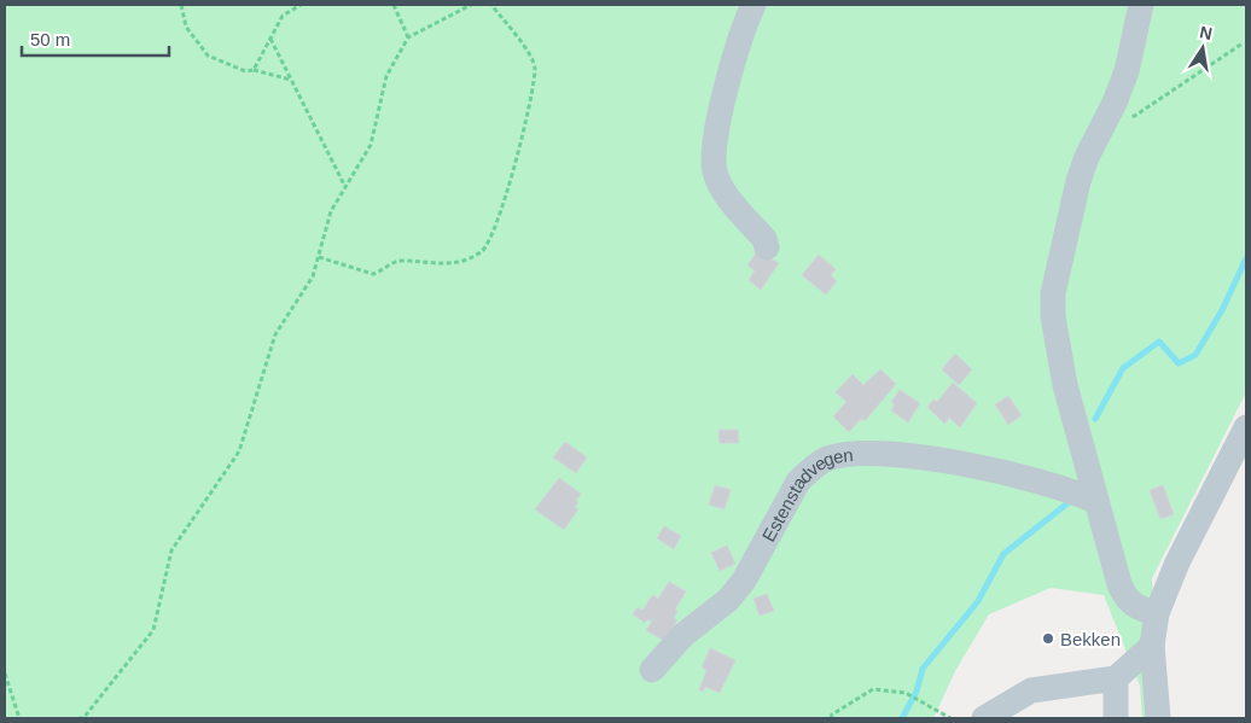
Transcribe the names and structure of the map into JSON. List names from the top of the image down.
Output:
{
  "streets": {
    "street": ["Estenstadvegen"]
  },
  "places": ["Bekken"],
  "scale_bar": "50 m",
  "north": "top"
}
